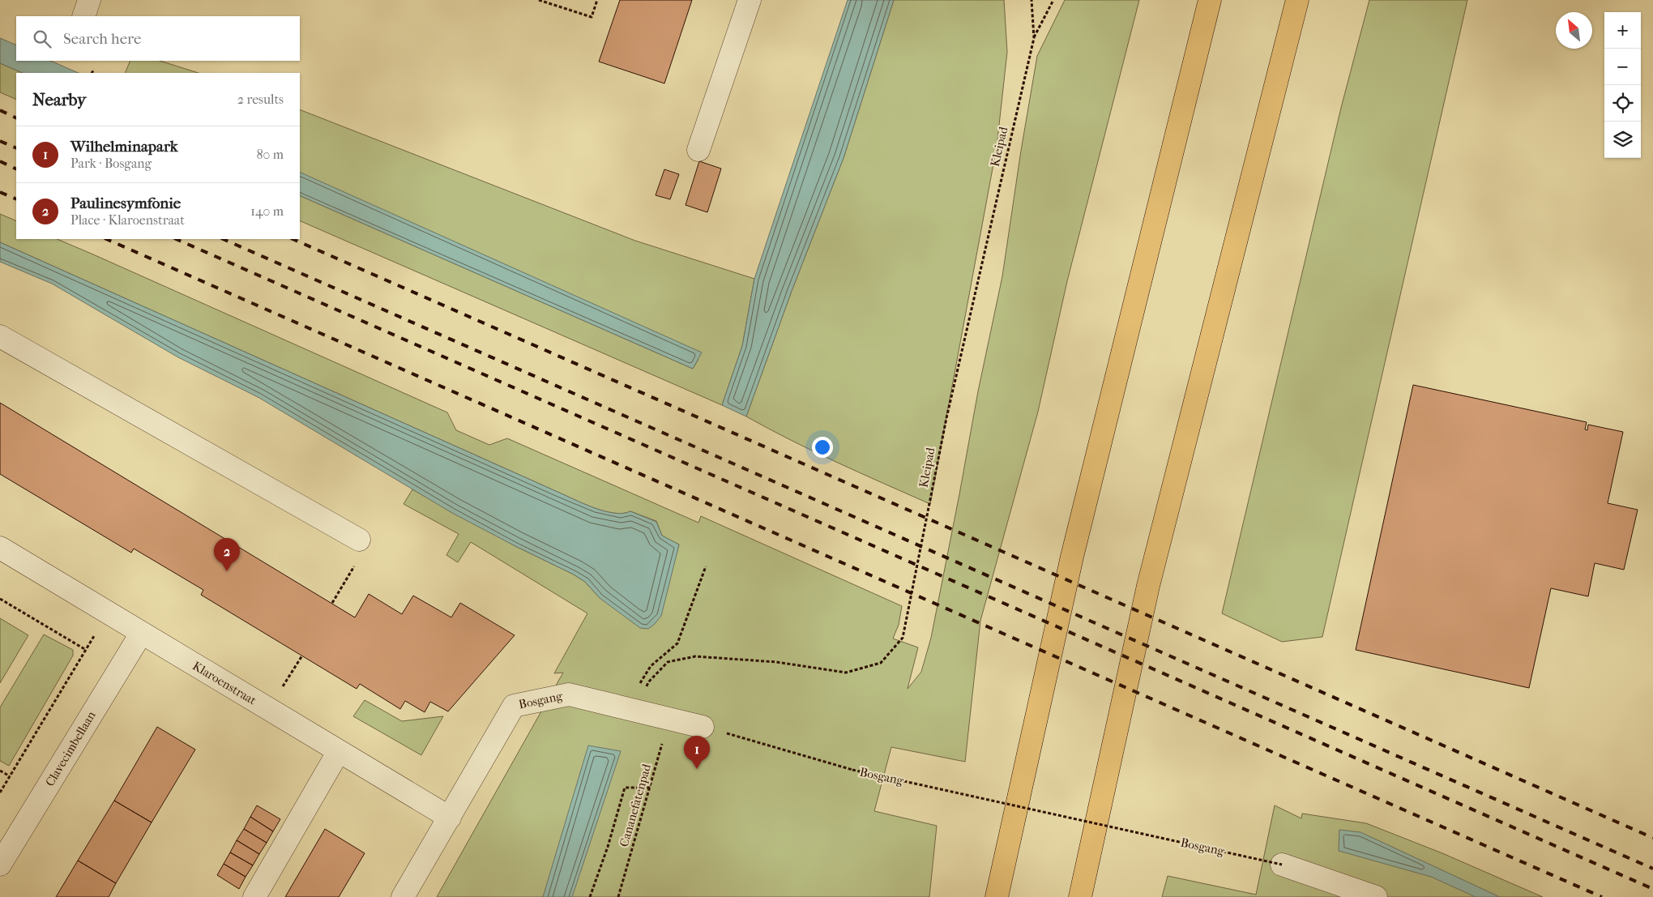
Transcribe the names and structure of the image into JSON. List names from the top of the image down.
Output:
{
  "streets": {
    "street": ["Klaroenstraat", "Bosgang", "Clavecimbellaan"],
    "path": ["Kleipad", "Cananefatenpad"]
  },
  "crossings": [
    ["Kleipad", "Bosgang"],
    ["Klaroenstraat", "Bosgang"],
    ["Klaroenstraat", "Clavecimbellaan"],
    ["Bosgang", "Cananefatenpad"]
  ],
  "north": "top left",
  "page": {
    "map_buttons": ["+", "−"],
    "search": "Search here",
    "heading": ["Nearby", "2 results"],
    "list": [
      {
        "mark": "1",
        "name": "Wilhelminapark",
        "note": "Park · Bosgang",
        "value": "80 m"
      },
      {
        "mark": "2",
        "name": "Paulinesymfonie",
        "note": "Place · Klaroenstraat",
        "value": "140 m"
      }
    ],
    "pins": ["2", "1"]
  }
}
